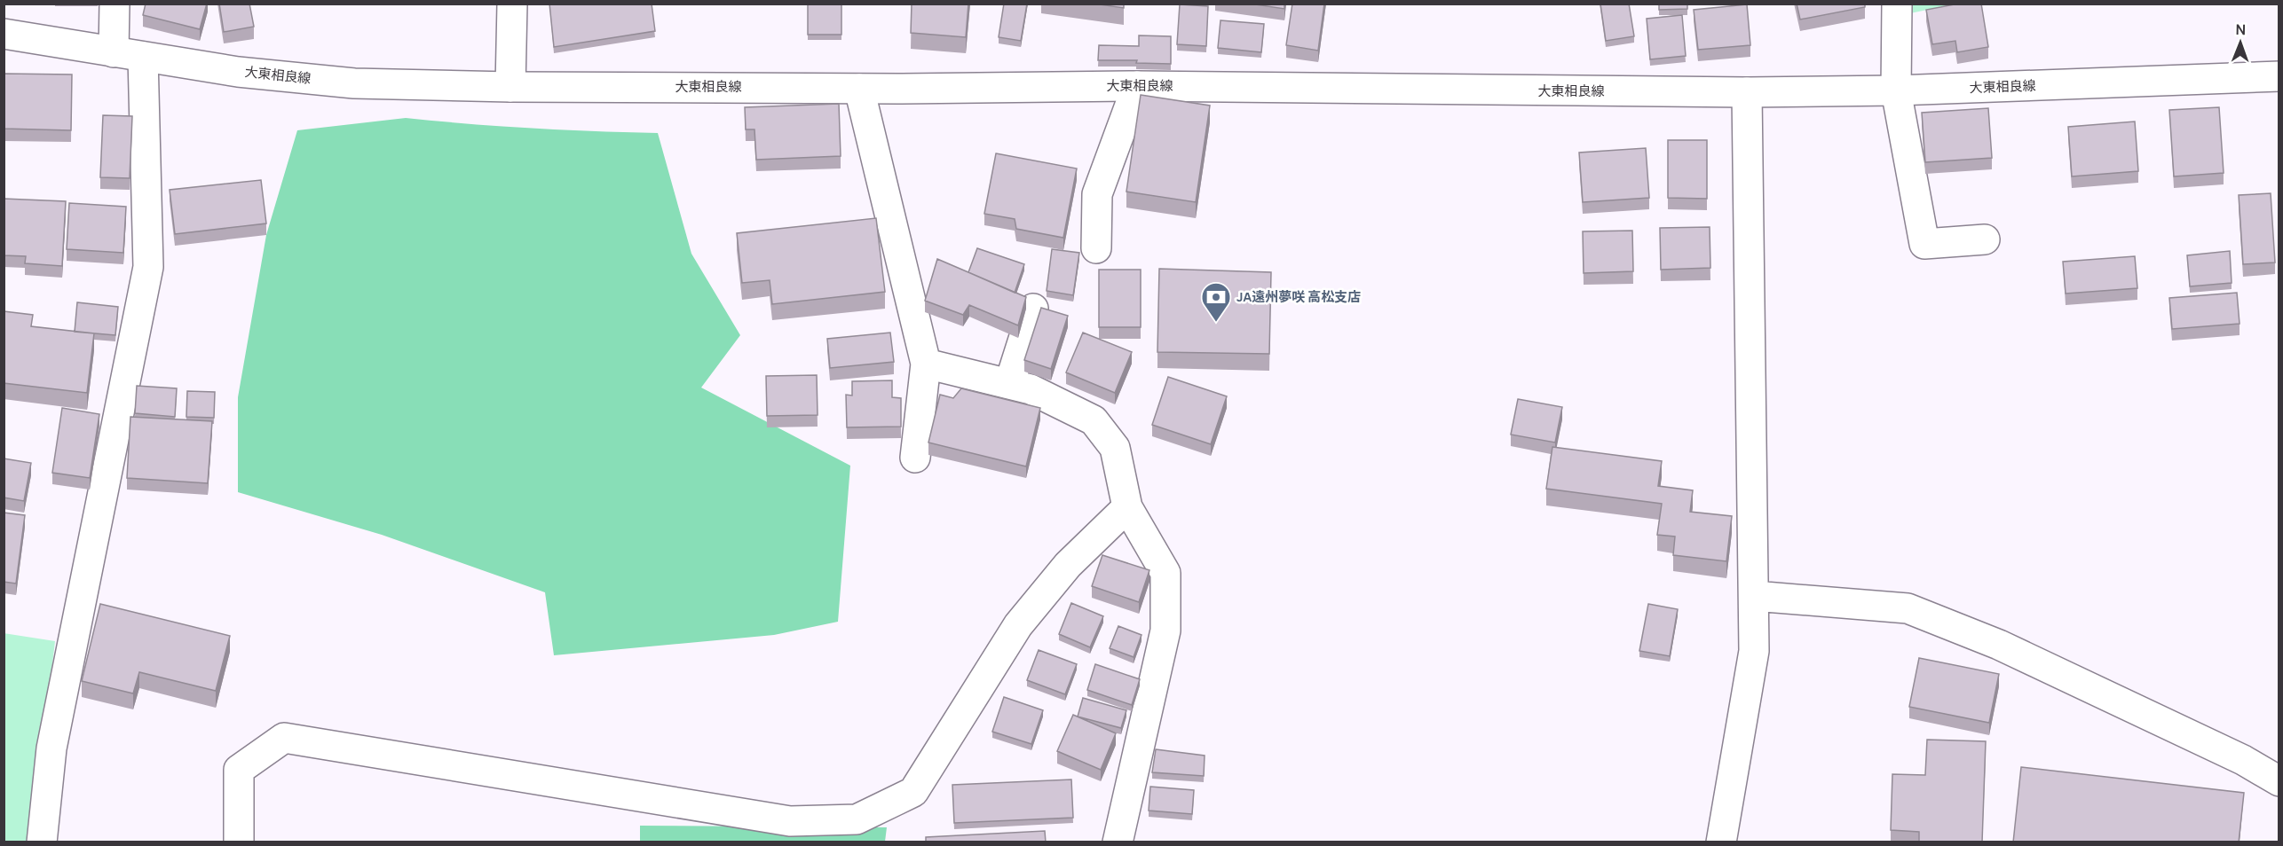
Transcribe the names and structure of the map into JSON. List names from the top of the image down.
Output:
{
  "streets": {
    "street": ["大東相良線"]
  },
  "places": {
    "bank": ["JA遠州夢咲 高松支店"]
  },
  "north": "top"
}
